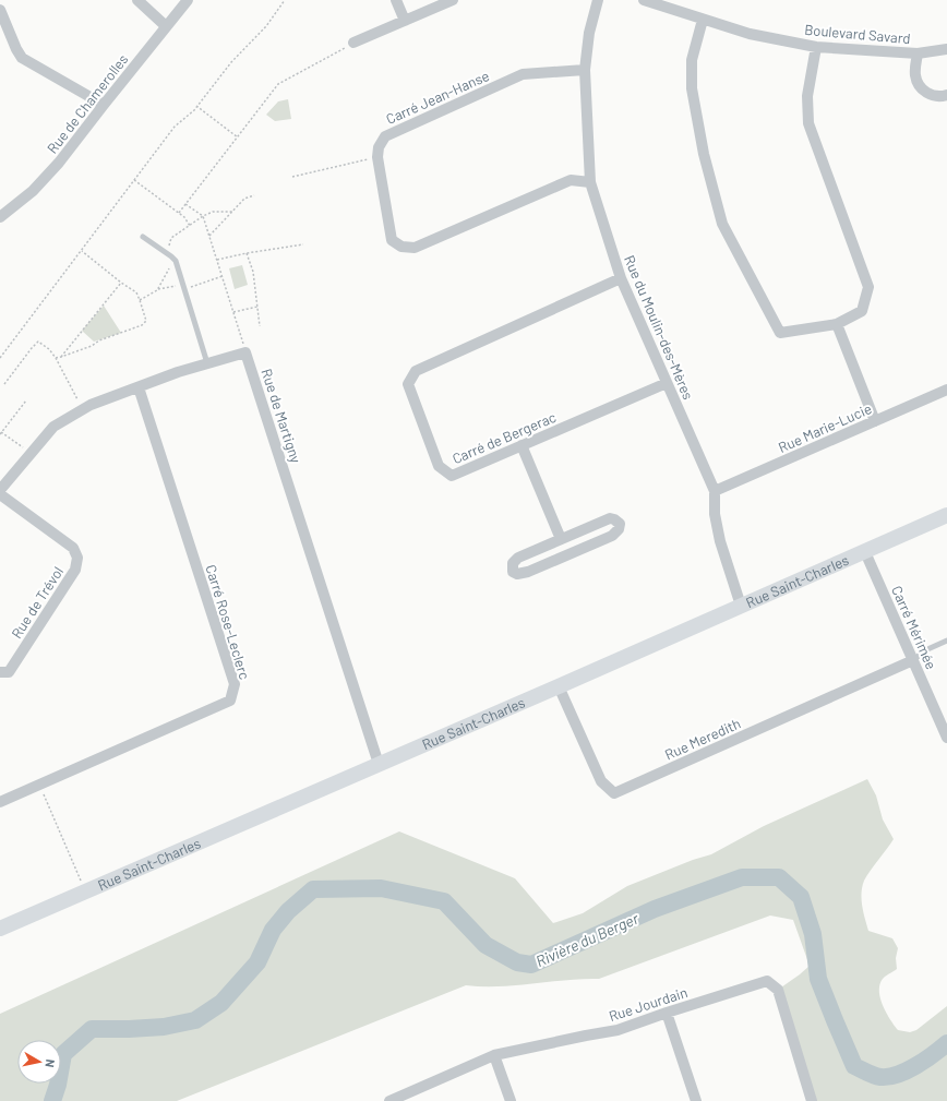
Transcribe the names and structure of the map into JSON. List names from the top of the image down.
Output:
{
  "streets": {
    "street": [
      "Boulevard Savard",
      "Carré Jean-Hanse",
      "Rue de Chamerolles",
      "Rue du Moulin-des-Mères",
      "Rue de Martigny",
      "Rue Marie-Lucie",
      "Carré de Bergerac",
      "Rue Saint-Charles",
      "Rue de Trévol",
      "Carré Rose-Leclerc",
      "Carré Mérimée",
      "Rue Meredith",
      "Rue Jourdain"
    ]
  },
  "crossings": [
    ["Carré Jean-Hanse", "Rue du Moulin-des-Mères"],
    ["Rue du Moulin-des-Mères", "Rue Marie-Lucie"],
    ["Rue du Moulin-des-Mères", "Carré de Bergerac"],
    ["Rue du Moulin-des-Mères", "Rue Saint-Charles"],
    ["Rue de Martigny", "Rue Saint-Charles"],
    ["Rue de Martigny", "Carré Rose-Leclerc"],
    ["Rue Saint-Charles", "Carré Mérimée"],
    ["Rue Saint-Charles", "Rue Meredith"],
    ["Carré Mérimée", "Rue Meredith"]
  ],
  "water": ["Rivière du Berger"],
  "north": "right"
}
